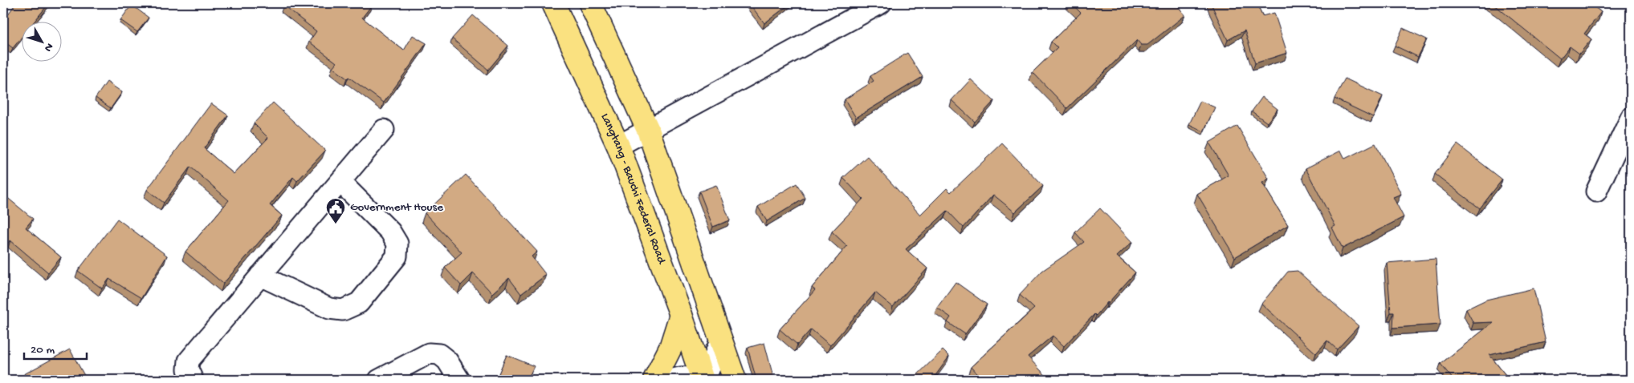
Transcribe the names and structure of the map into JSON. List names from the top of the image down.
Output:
{
  "streets": {
    "main road": ["Langtang - Bauchi Federal Road"]
  },
  "places": {
    "public building": ["Government House"]
  },
  "scale_bar": "20 m",
  "north": "bottom right"
}
